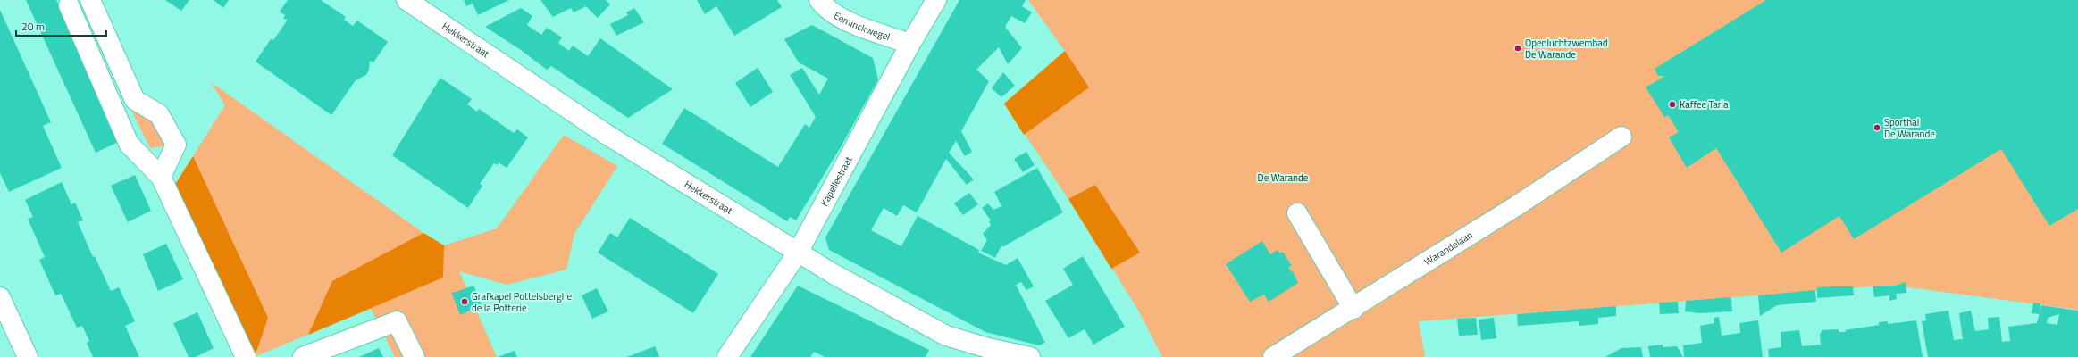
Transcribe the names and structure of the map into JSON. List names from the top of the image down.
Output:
{
  "streets": {
    "street": [
      "Eeminckwegel",
      "Hekkerstraat",
      "Kapellestraat",
      "Warandelaan"
    ]
  },
  "crossings": [
    ["Eeminckwegel", "Kapellestraat"],
    ["Hekkerstraat", "Kapellestraat"]
  ],
  "parks": ["De Warande"],
  "places": [
    "Openluchtzwembad De Warande",
    "Kaffee Taria",
    "Sporthal De Warande",
    "Grafkapel Pottelsberghe de la Potterie"
  ],
  "scale_bar": "20 m"
}
